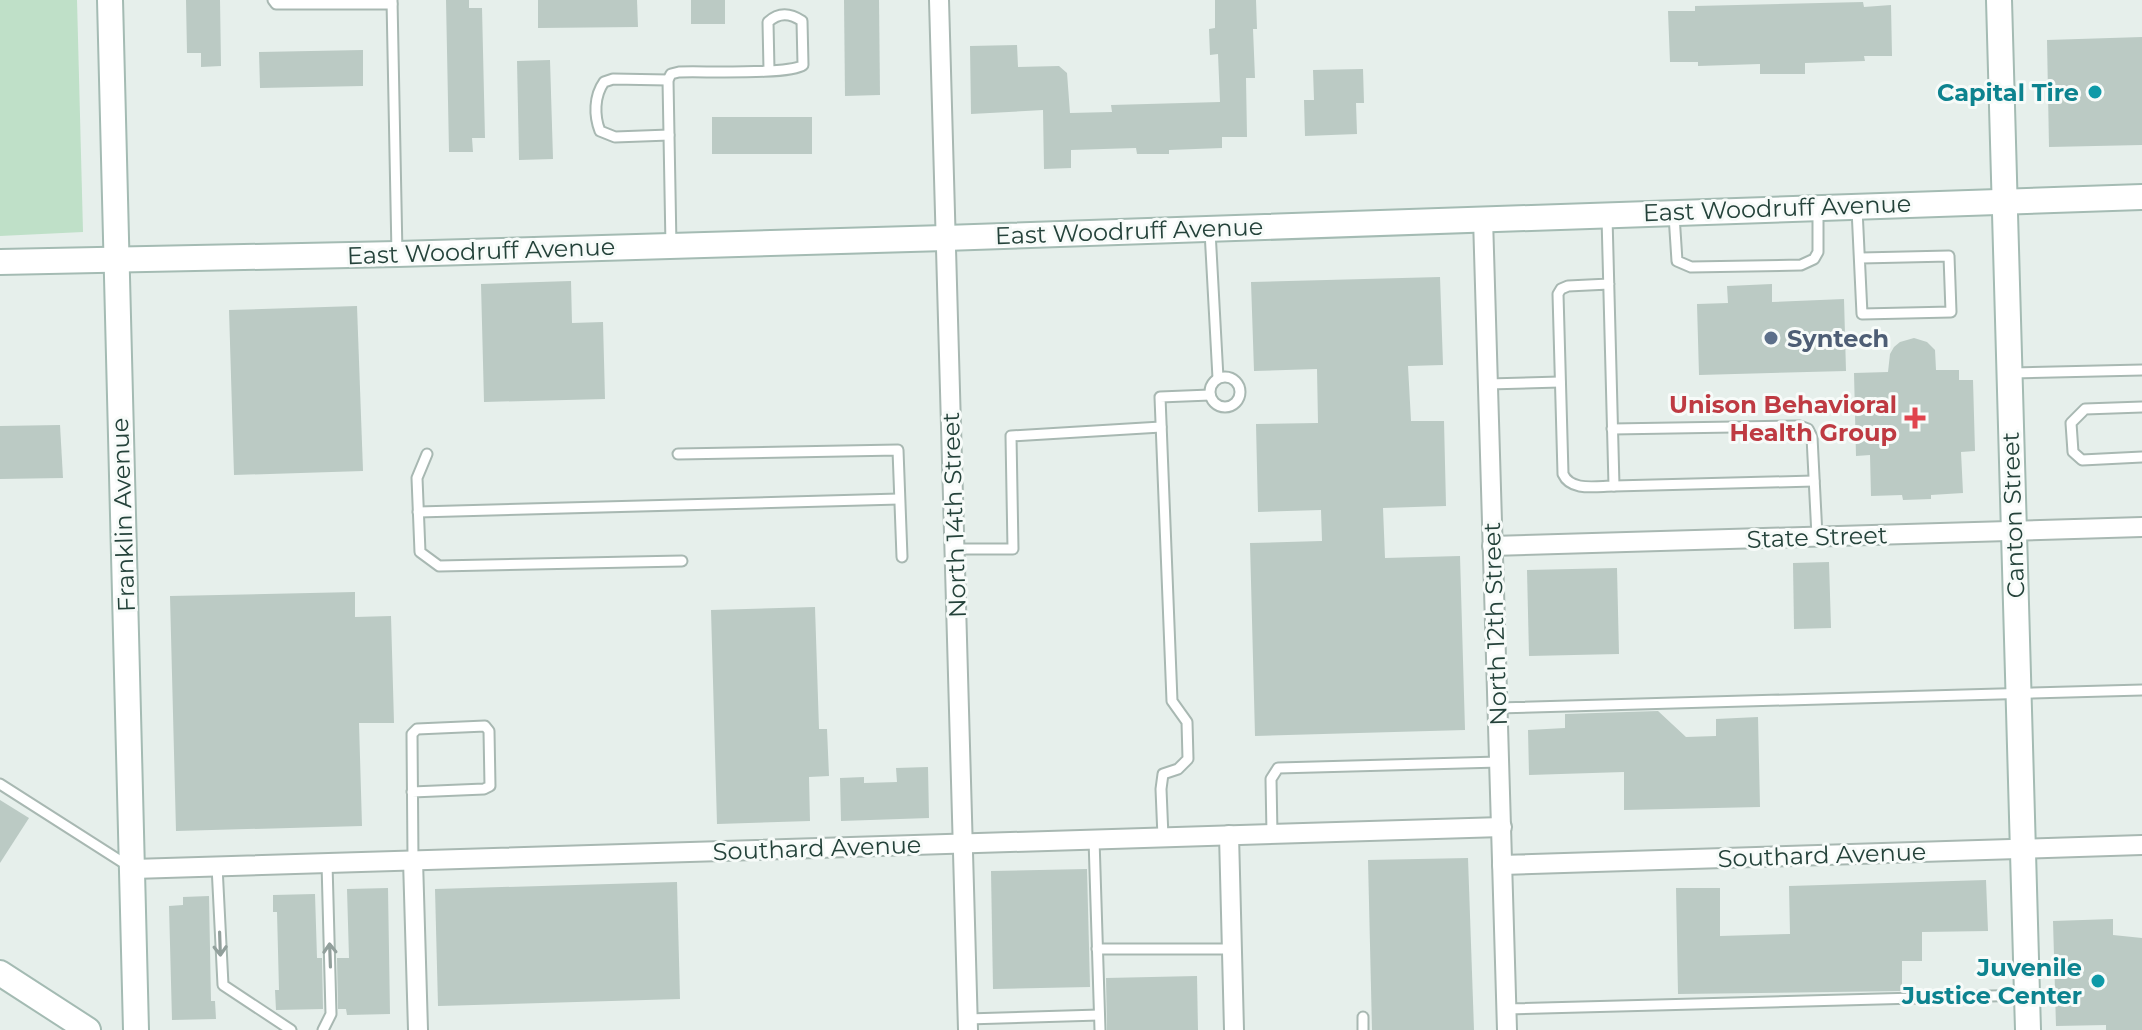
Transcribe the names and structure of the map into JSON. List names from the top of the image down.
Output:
{
  "streets": {
    "street": [
      "East Woodruff Avenue",
      "Franklin Avenue",
      "North 14th Street",
      "Canton Street",
      "State Street",
      "North 12th Street",
      "Southard Avenue"
    ]
  },
  "crossings": [
    ["East Woodruff Avenue", "Franklin Avenue"],
    ["East Woodruff Avenue", "North 14th Street"],
    ["East Woodruff Avenue", "Canton Street"],
    ["East Woodruff Avenue", "North 12th Street"],
    ["Franklin Avenue", "Southard Avenue"],
    ["North 14th Street", "Southard Avenue"],
    ["Canton Street", "State Street"],
    ["Canton Street", "Southard Avenue"],
    ["State Street", "North 12th Street"],
    ["North 12th Street", "Southard Avenue"]
  ],
  "places": {
    "other": ["Capital Tire", "Syntech", "Juvenile Justice Center"],
    "health": ["Unison Behavioral Health Group"]
  }
}
